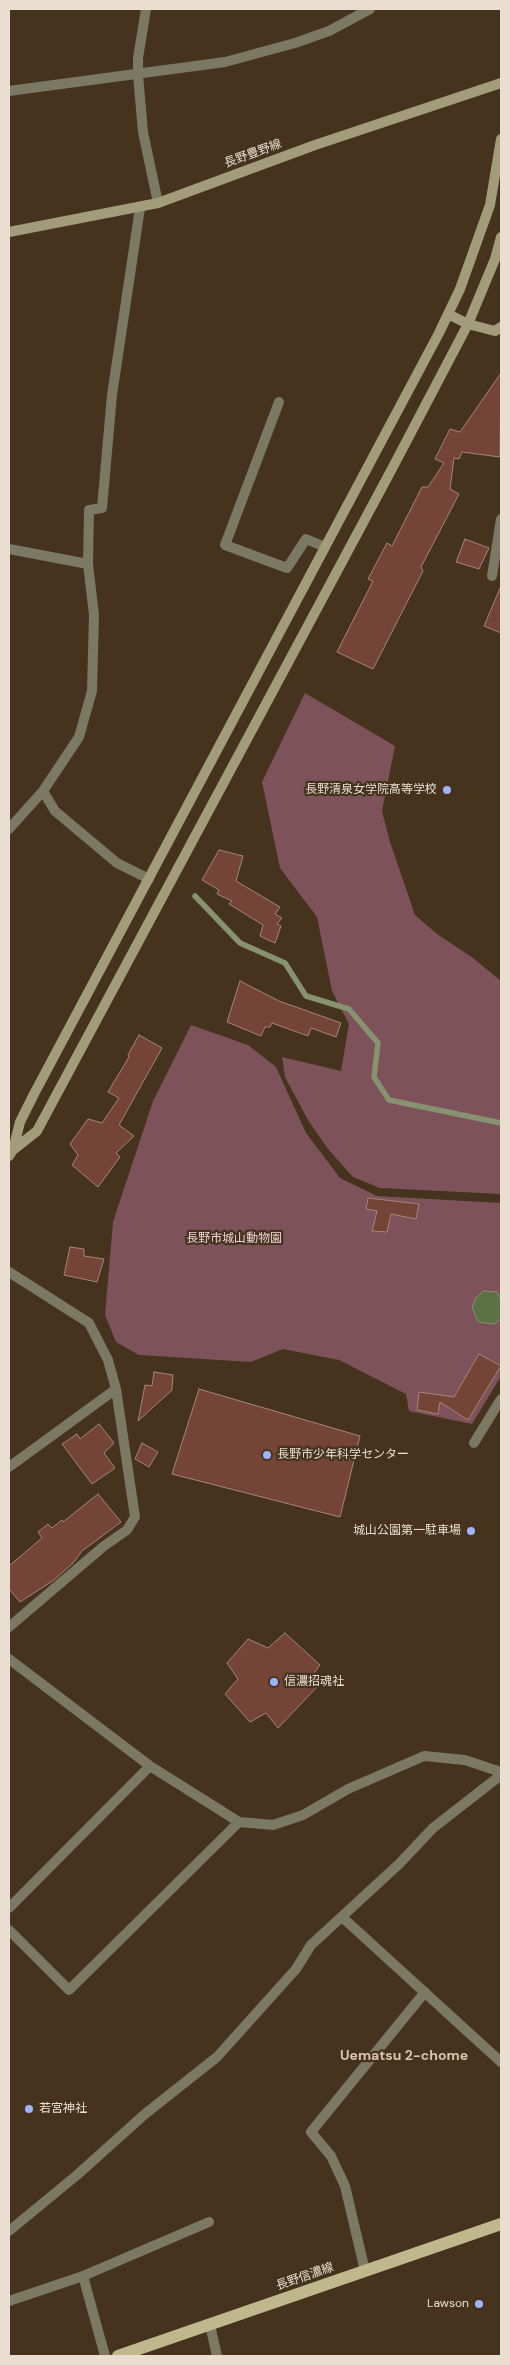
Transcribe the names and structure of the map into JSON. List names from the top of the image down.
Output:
{
  "streets": {
    "main road": ["長野信濃線"],
    "street": ["長野豊野線"]
  },
  "districts": ["Uematsu 2-chome"],
  "parks": ["長野市城山動物園"],
  "places": [
    "長野清泉女学院高等学校",
    "長野市少年科学センター",
    "城山公園第一駐車場",
    "信濃招魂社",
    "若宮神社",
    "Lawson"
  ]
}
